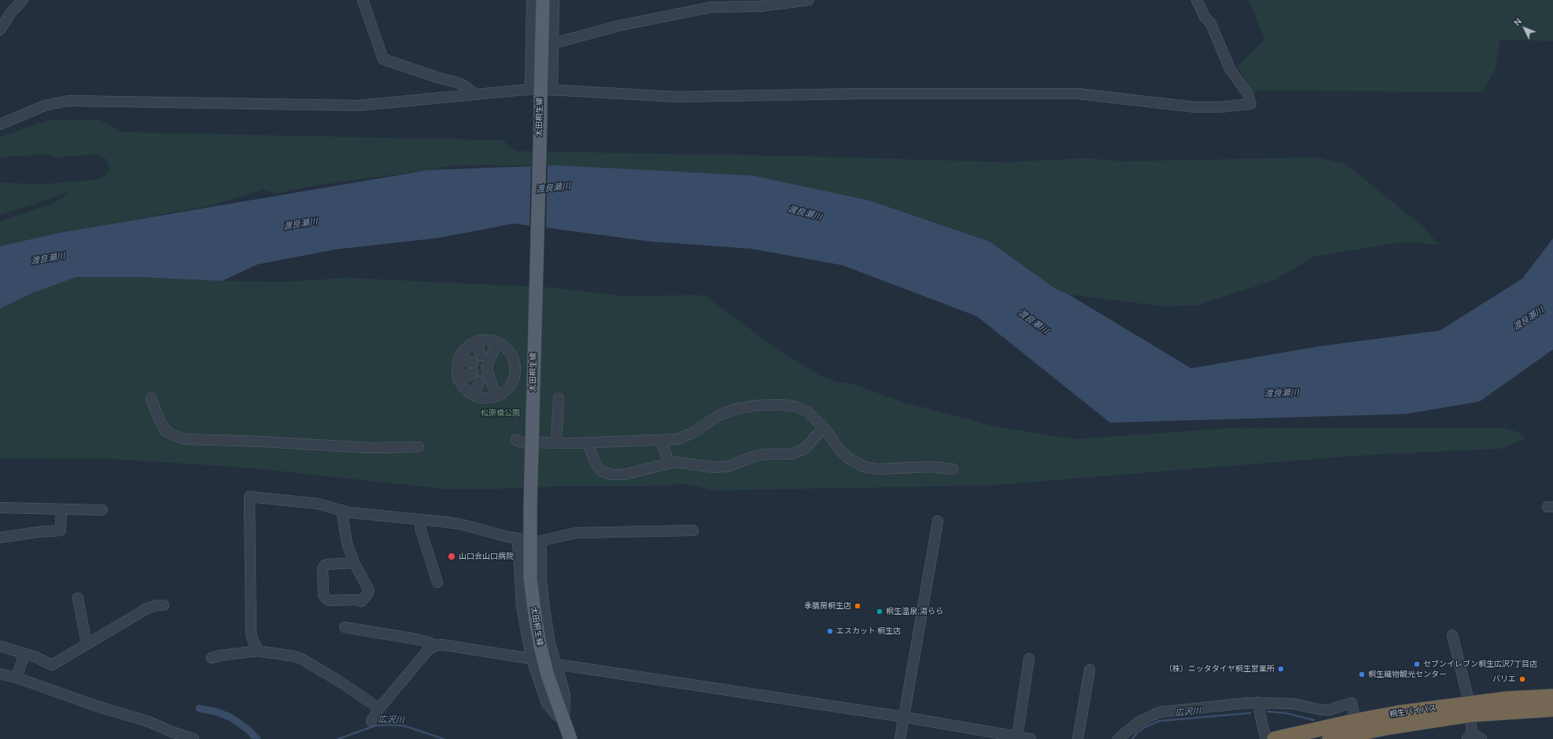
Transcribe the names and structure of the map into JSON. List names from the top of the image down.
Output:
{
  "streets": {
    "highway": ["桐生バイパス"],
    "main road": ["太田桐生線"]
  },
  "water": ["渡良瀬川", "広沢川"],
  "parks": ["松原橋公園"],
  "places": [
    "山口会山口病院",
    "季膳房桐生店",
    "桐生温泉;湯らら",
    "エスカット 桐生店",
    "セブンイレブン桐生広沢7丁目店",
    "（株）ニッタタイヤ桐生営業所",
    "桐生織物観光センター",
    "バリエ"
  ],
  "north": "top left"
}
